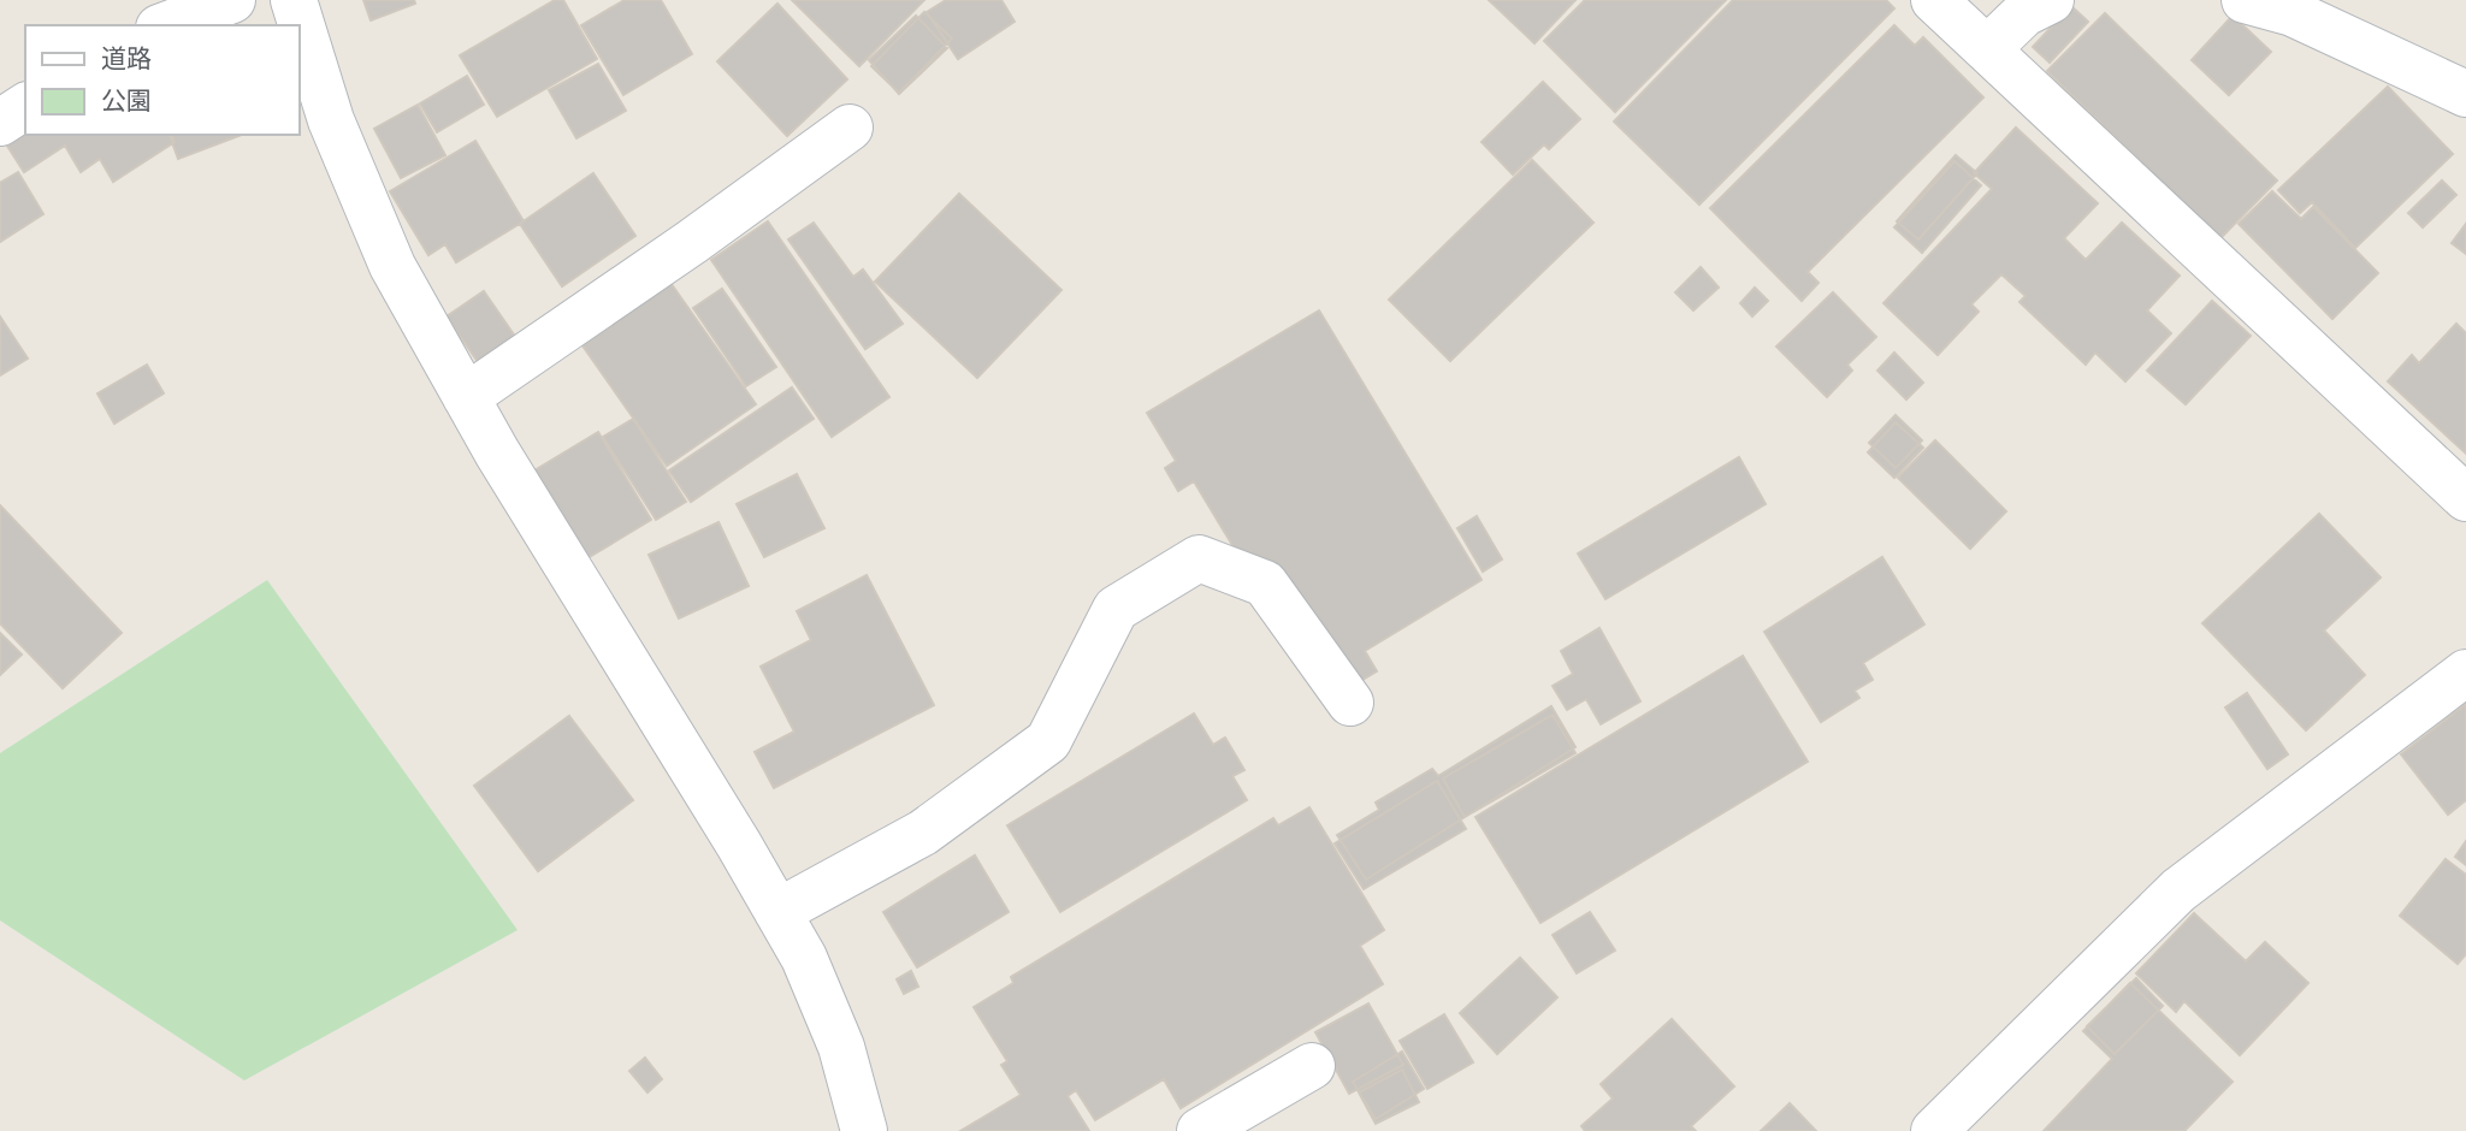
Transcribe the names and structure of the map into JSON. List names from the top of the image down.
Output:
{
  "legend": ["道路", "公園"]
}
